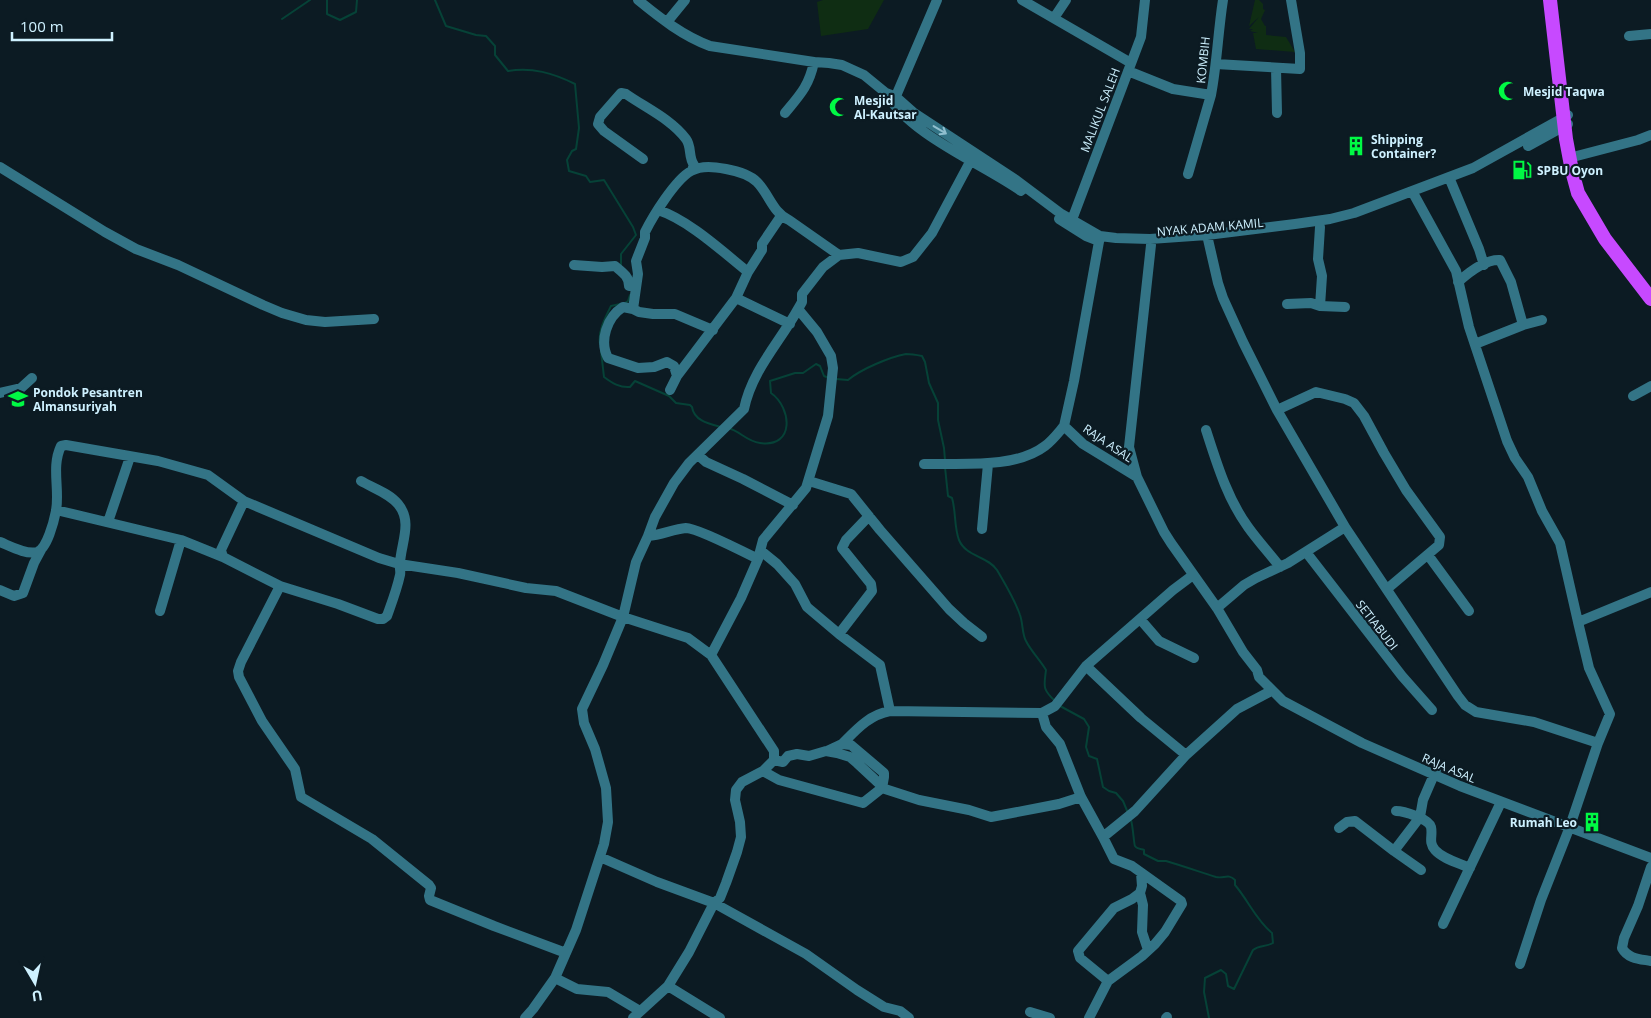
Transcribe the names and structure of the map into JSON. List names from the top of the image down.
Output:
{
  "streets": {
    "street": [
      "KOMBIH",
      "MALIKUL SALEH",
      "NYAK ADAM KAMIL",
      "RAJA ASAL",
      "SETIABUDI"
    ]
  },
  "crossings": [
    ["KOMBIH", "MALIKUL SALEH"],
    ["MALIKUL SALEH", "NYAK ADAM KAMIL"],
    ["NYAK ADAM KAMIL", "RAJA ASAL"]
  ],
  "places": {
    "mosque": ["Mesjid Taqwa", "Mesjid Al-Kautsar"],
    "building": ["Shipping Container?", "Rumah Leo"],
    "fuel station": ["SPBU Oyon"],
    "school or university": ["Pondok Pesantren Almansuriyah"]
  },
  "scale_bar": "100 m",
  "north": "bottom"
}
